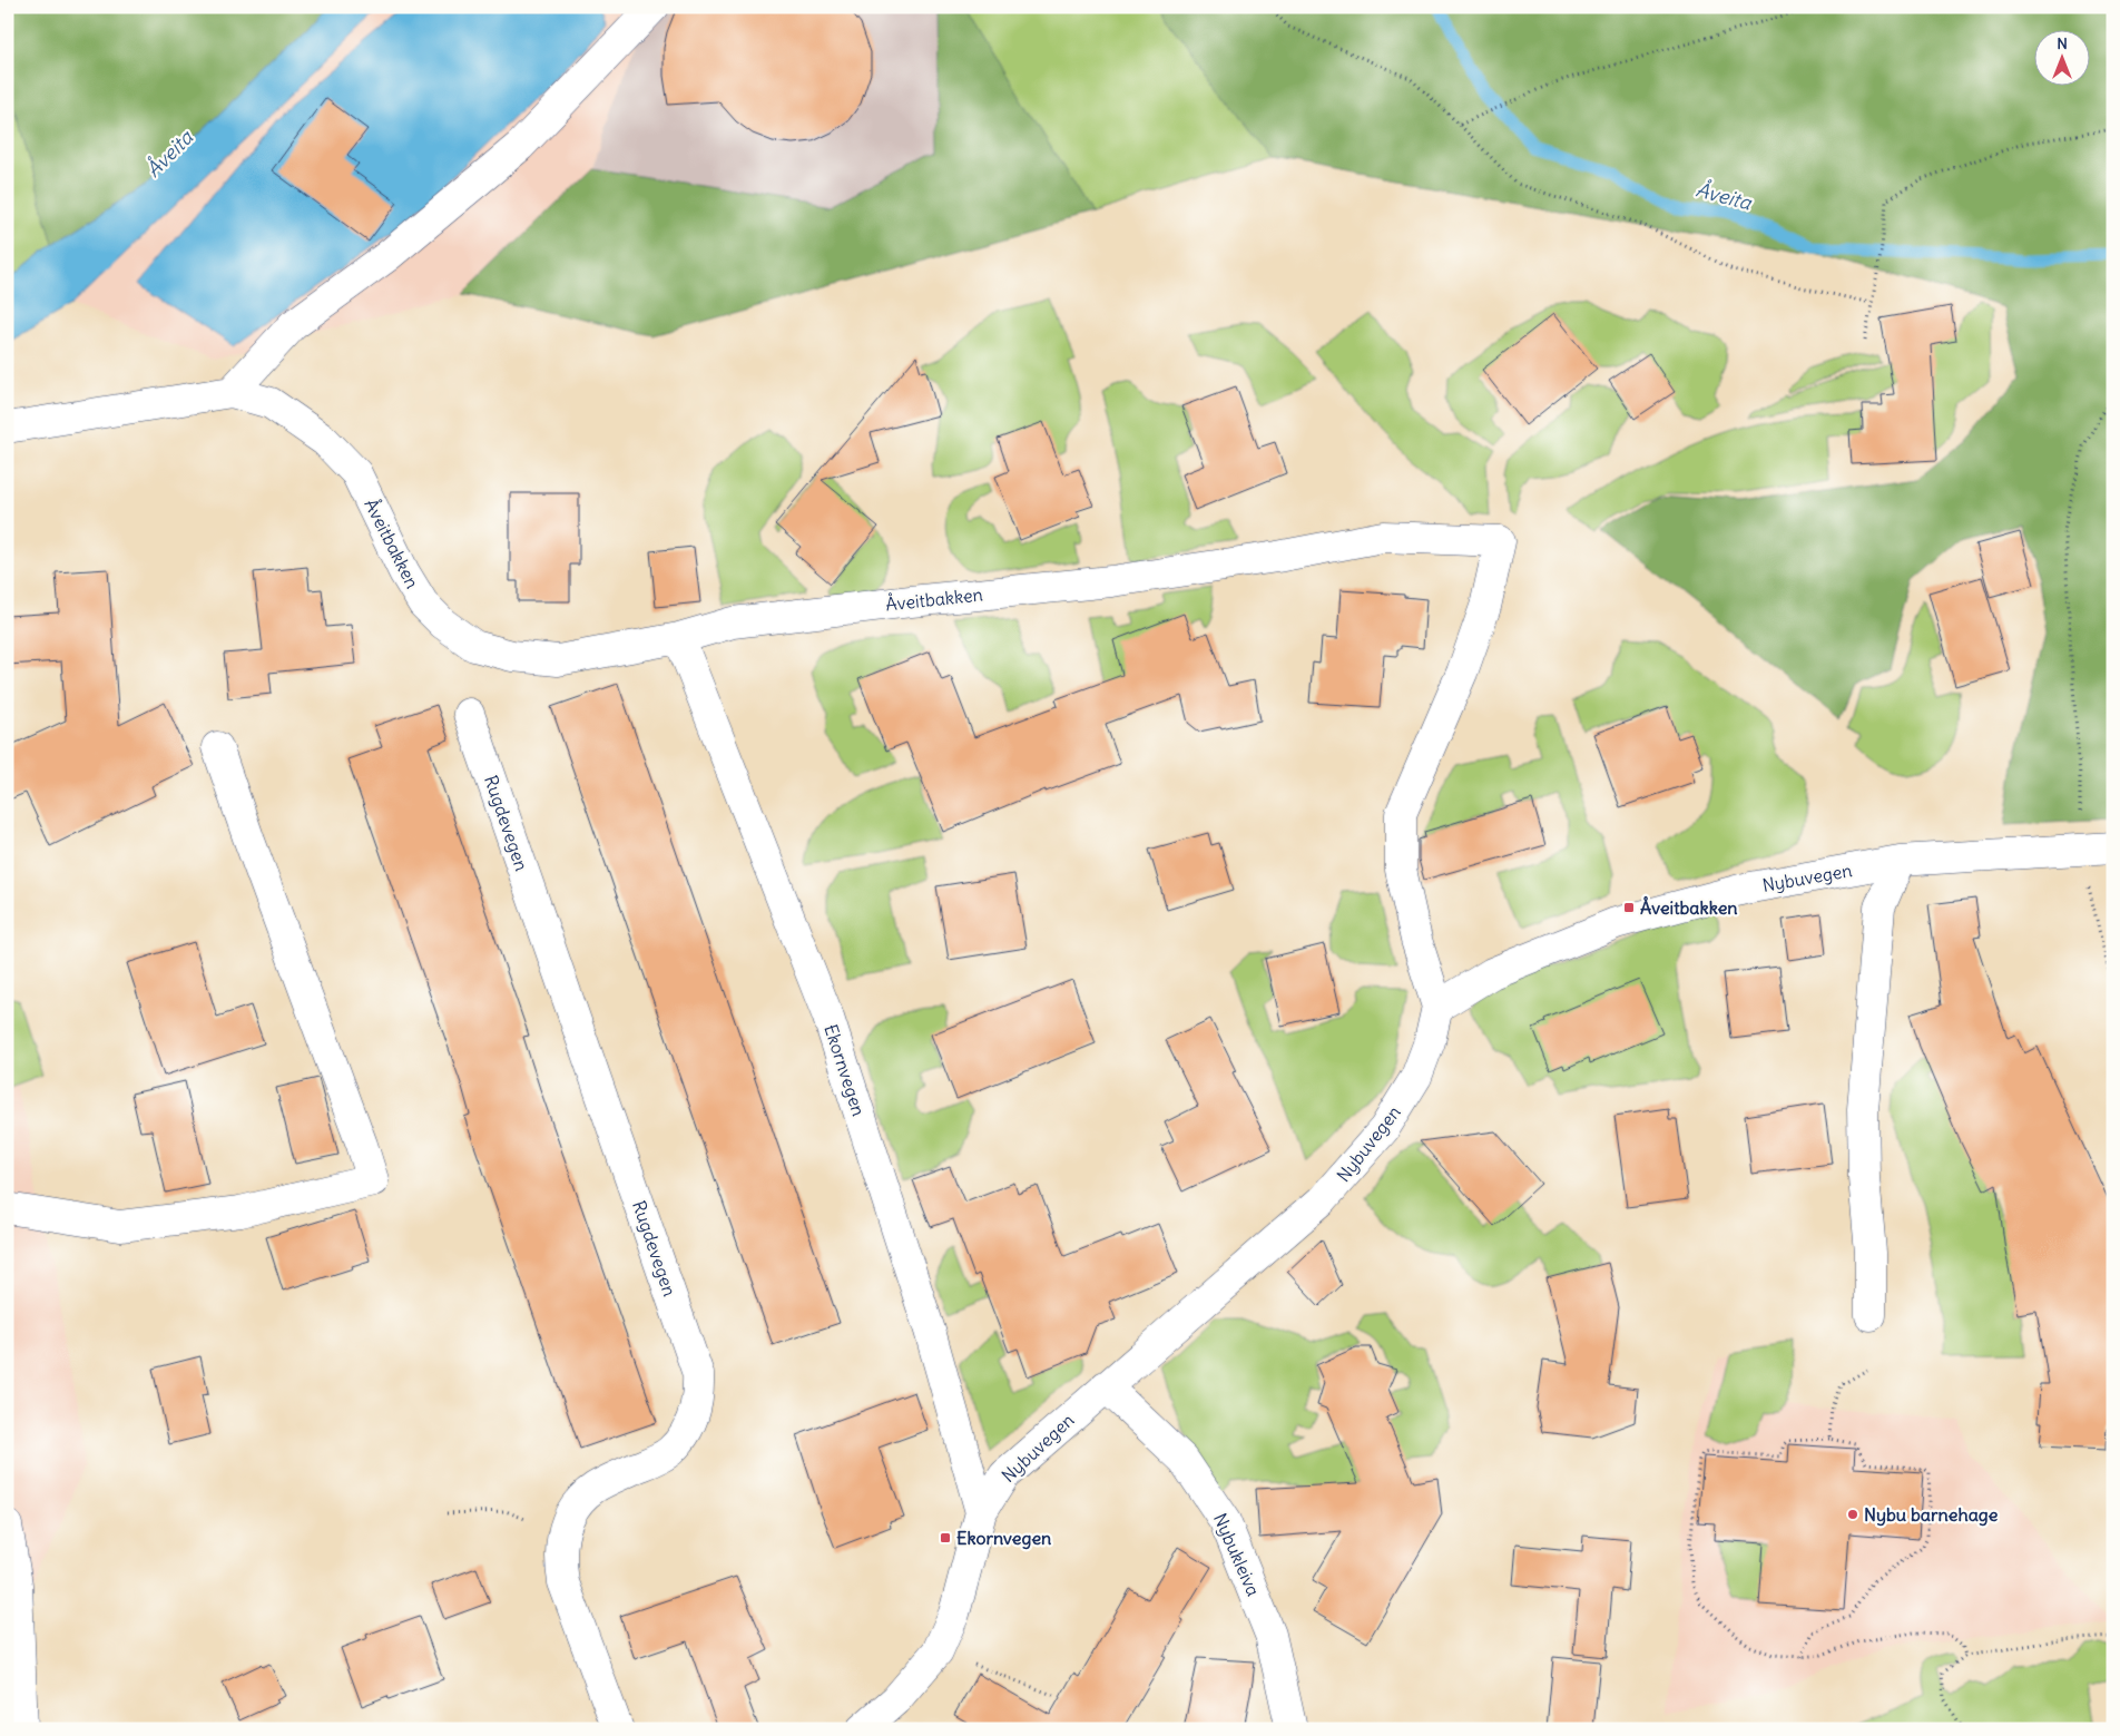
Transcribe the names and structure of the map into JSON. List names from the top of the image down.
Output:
{
  "streets": {
    "street": [
      "Åveitbakken",
      "Rugdevegen",
      "Nybuvegen",
      "Ekornvegen",
      "Nybukleiva"
    ]
  },
  "crossings": [
    ["Åveitbakken", "Nybuvegen"],
    ["Åveitbakken", "Ekornvegen"],
    ["Nybuvegen", "Ekornvegen"],
    ["Nybuvegen", "Nybukleiva"]
  ],
  "water": ["Åveita"],
  "places": {
    "transit": ["Åveitbakken", "Ekornvegen"],
    "other": ["Nybu barnehage"]
  },
  "north": "top"
}
